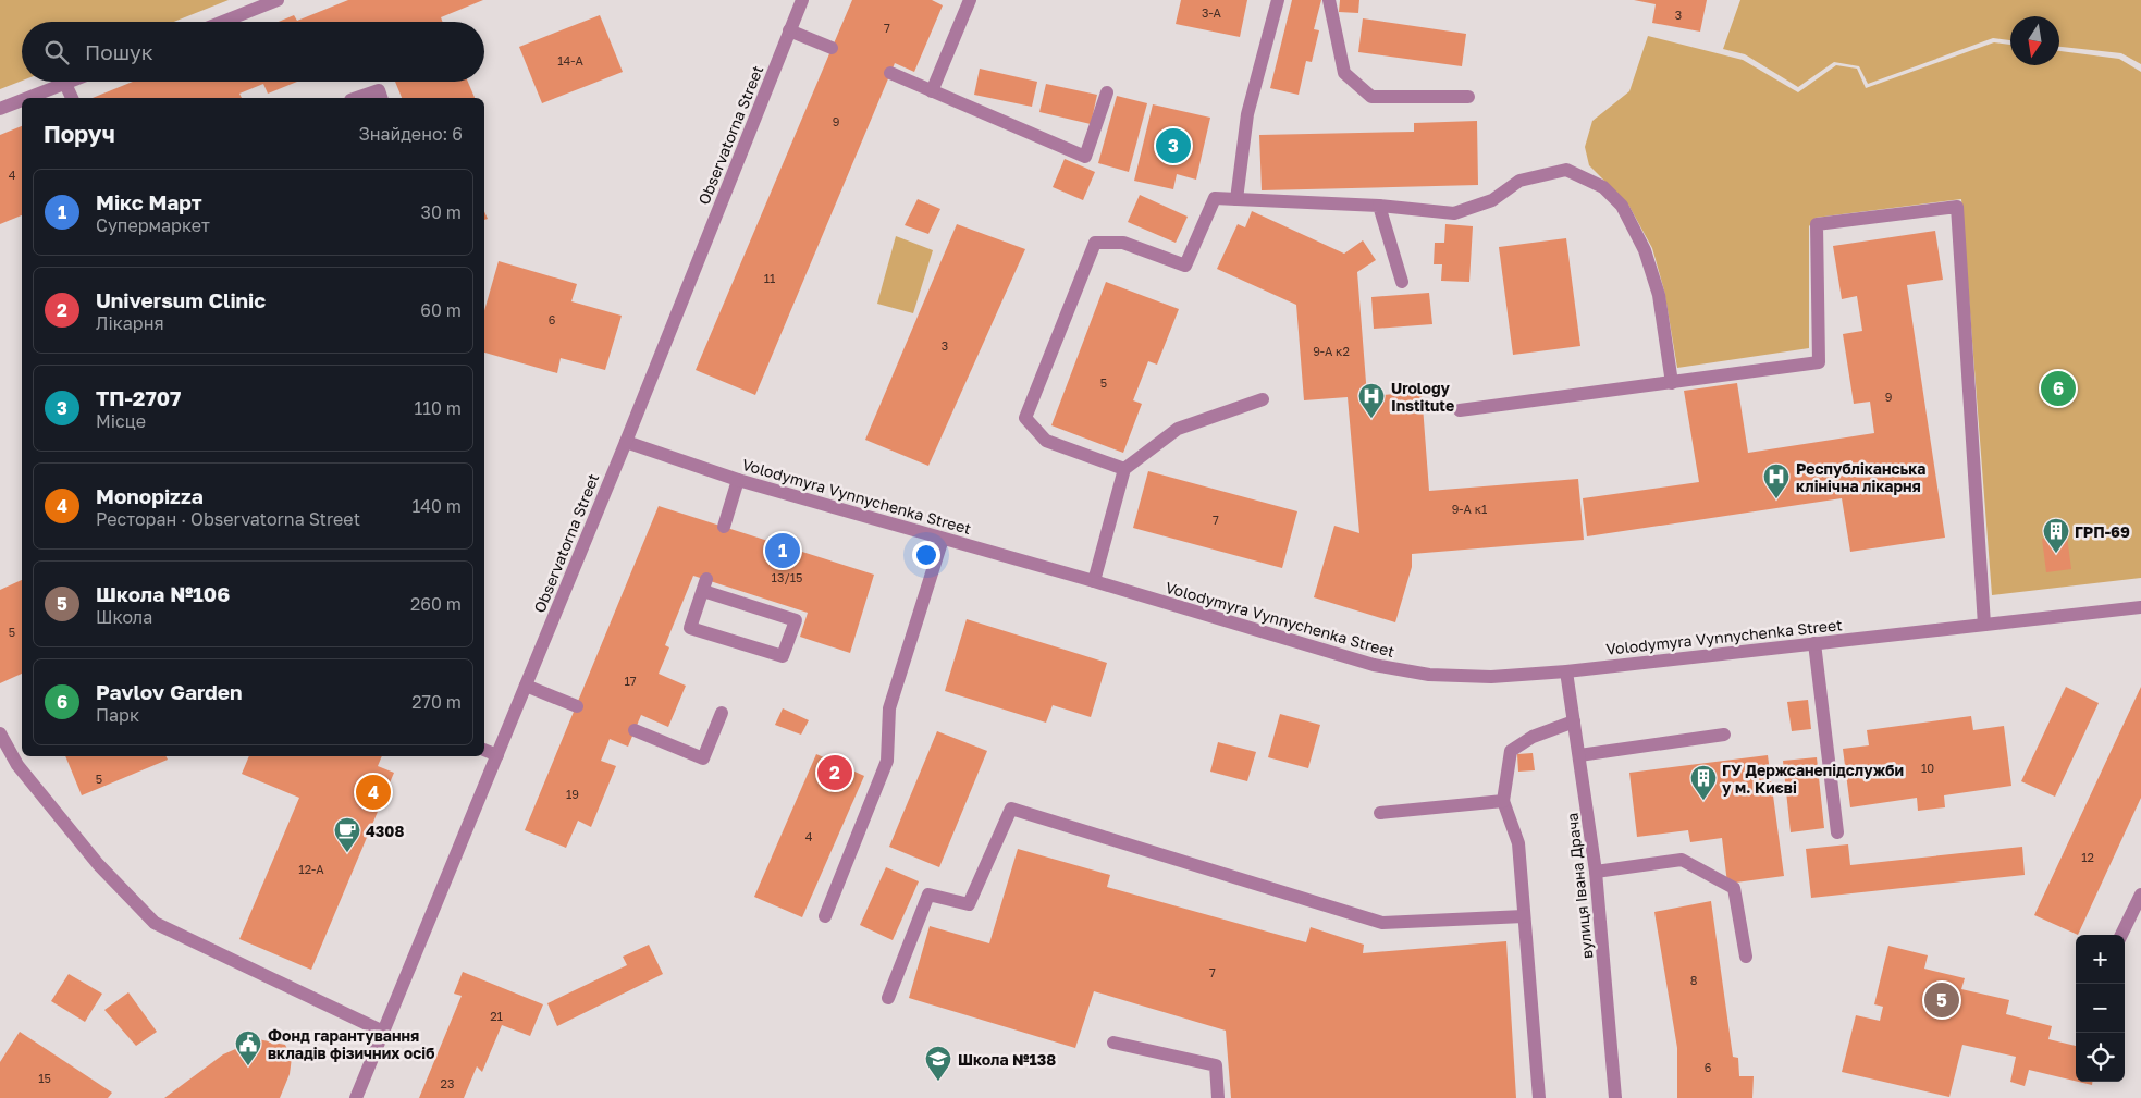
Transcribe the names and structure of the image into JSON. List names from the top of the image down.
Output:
{
  "streets": {
    "street": ["Observatorna Street", "Volodymyra Vynnychenka Street", "вулиця Івана Драча"]
  },
  "crossings": [
    ["Observatorna Street", "Volodymyra Vynnychenka Street"],
    ["Volodymyra Vynnychenka Street", "вулиця Івана Драча"]
  ],
  "places": {
    "hospital": ["Urology Institute", "Республіканська клінічна лікарня"],
    "building": ["ГРП-69", "ГУ Держсанепідслужби у м. Києві"],
    "cafe": ["4308"],
    "public building": ["Фонд гарантування вкладів фізичних осіб"],
    "school or university": ["Школа №138"]
  },
  "house_numbers": [
    "3-А",
    "3",
    "7",
    "14-А",
    "9",
    "4",
    "11",
    "6",
    "3",
    "9-А к2",
    "5",
    "9",
    "9-А к1",
    "7",
    "13/15",
    "5",
    "17",
    "10",
    "5",
    "19",
    "4",
    "12",
    "12-А",
    "7",
    "8",
    "21",
    "6",
    "15",
    "23"
  ],
  "north": "bottom",
  "page": {
    "search": "Пошук",
    "heading": ["Поруч", "Знайдено: 6"],
    "pins": [
      "3",
      "6",
      "1",
      "2",
      "4",
      "5"
    ],
    "list": [
      {
        "mark": "1",
        "name": "Мікс Март",
        "note": "Супермаркет",
        "value": "30 m"
      },
      {
        "mark": "2",
        "name": "Universum Clinic",
        "note": "Лікарня",
        "value": "60 m"
      },
      {
        "mark": "3",
        "name": "ТП-2707",
        "note": "Місце",
        "value": "110 m"
      },
      {
        "mark": "4",
        "name": "Monopizza",
        "note": "Ресторан · Observatorna Street",
        "value": "140 m"
      },
      {
        "mark": "5",
        "name": "Школа №106",
        "note": "Школа",
        "value": "260 m"
      },
      {
        "mark": "6",
        "name": "Pavlov Garden",
        "note": "Парк",
        "value": "270 m"
      }
    ],
    "map_buttons": ["+", "−"]
  }
}
